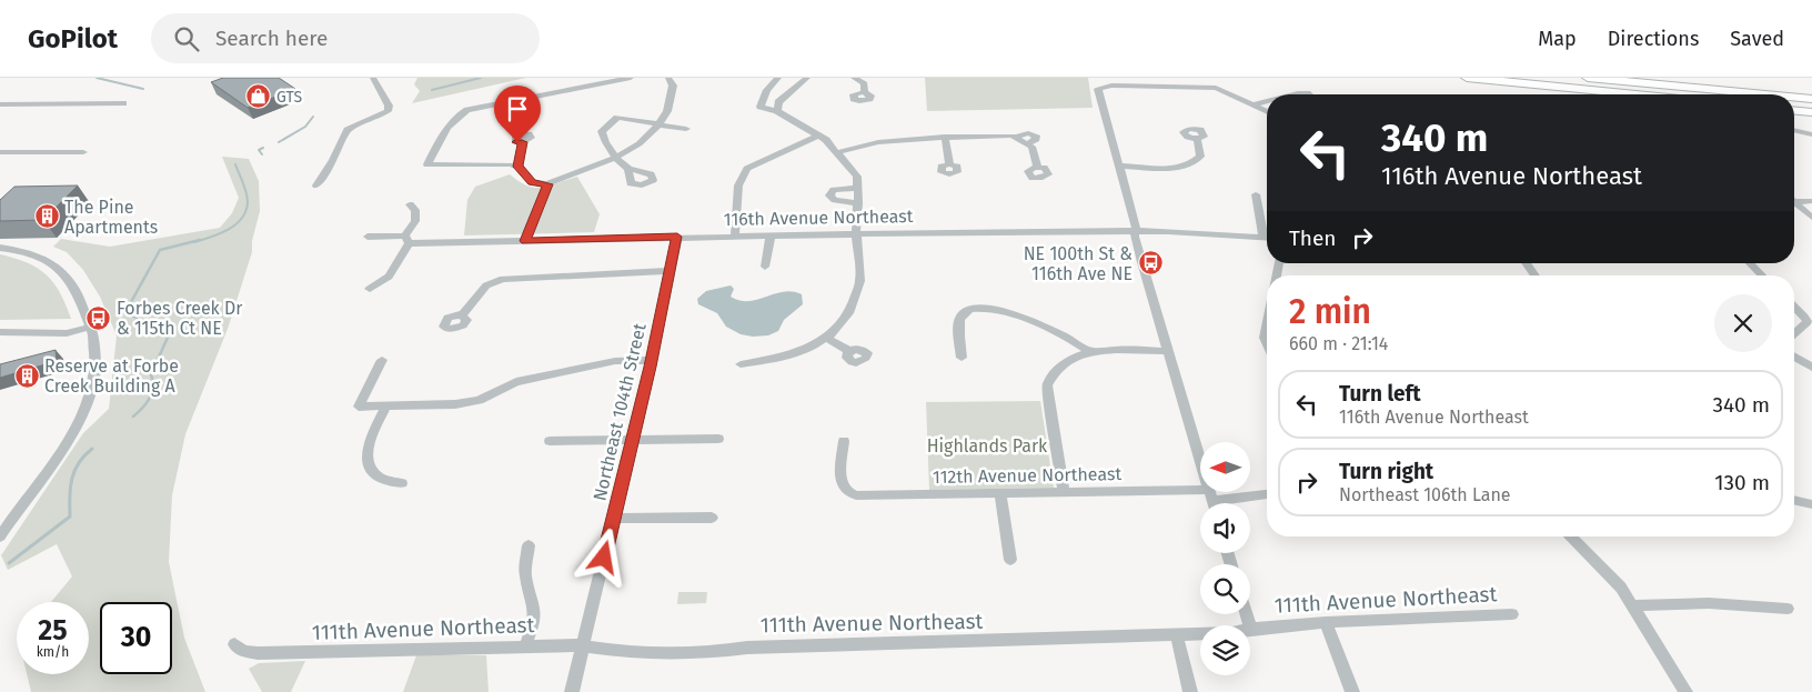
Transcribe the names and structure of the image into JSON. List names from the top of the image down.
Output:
{
  "streets": {
    "street": [
      "116th Avenue Northeast",
      "Northeast 104th Street",
      "112th Avenue Northeast",
      "111th Avenue Northeast"
    ]
  },
  "crossings": [
    ["116th Avenue Northeast", "Northeast 104th Street"],
    ["Northeast 104th Street", "111th Avenue Northeast"]
  ],
  "parks": ["Highlands Park"],
  "places": {
    "shop": ["GTS"],
    "building": ["The Pine Apartments", "Reserve at Forbe Creek Building A"],
    "bus stop": ["NE 100th St & 116th Ave NE", "Forbes Creek Dr & 115th Ct NE"]
  },
  "north": "left",
  "page": {
    "header": "GoPilot",
    "search": "Search here",
    "nav": ["Map", "Directions", "Saved"],
    "turn": ["340 m", "116th Avenue Northeast"],
    "then": "Then",
    "heading": ["2 min", "660 m · 21:14"],
    "list": [
      {
        "name": "Turn left",
        "note": "116th Avenue Northeast",
        "value": "340 m"
      },
      {
        "name": "Turn right",
        "note": "Northeast 106th Lane",
        "value": "130 m"
      }
    ],
    "speed": "25 km/h",
    "limit": "30"
  }
}
